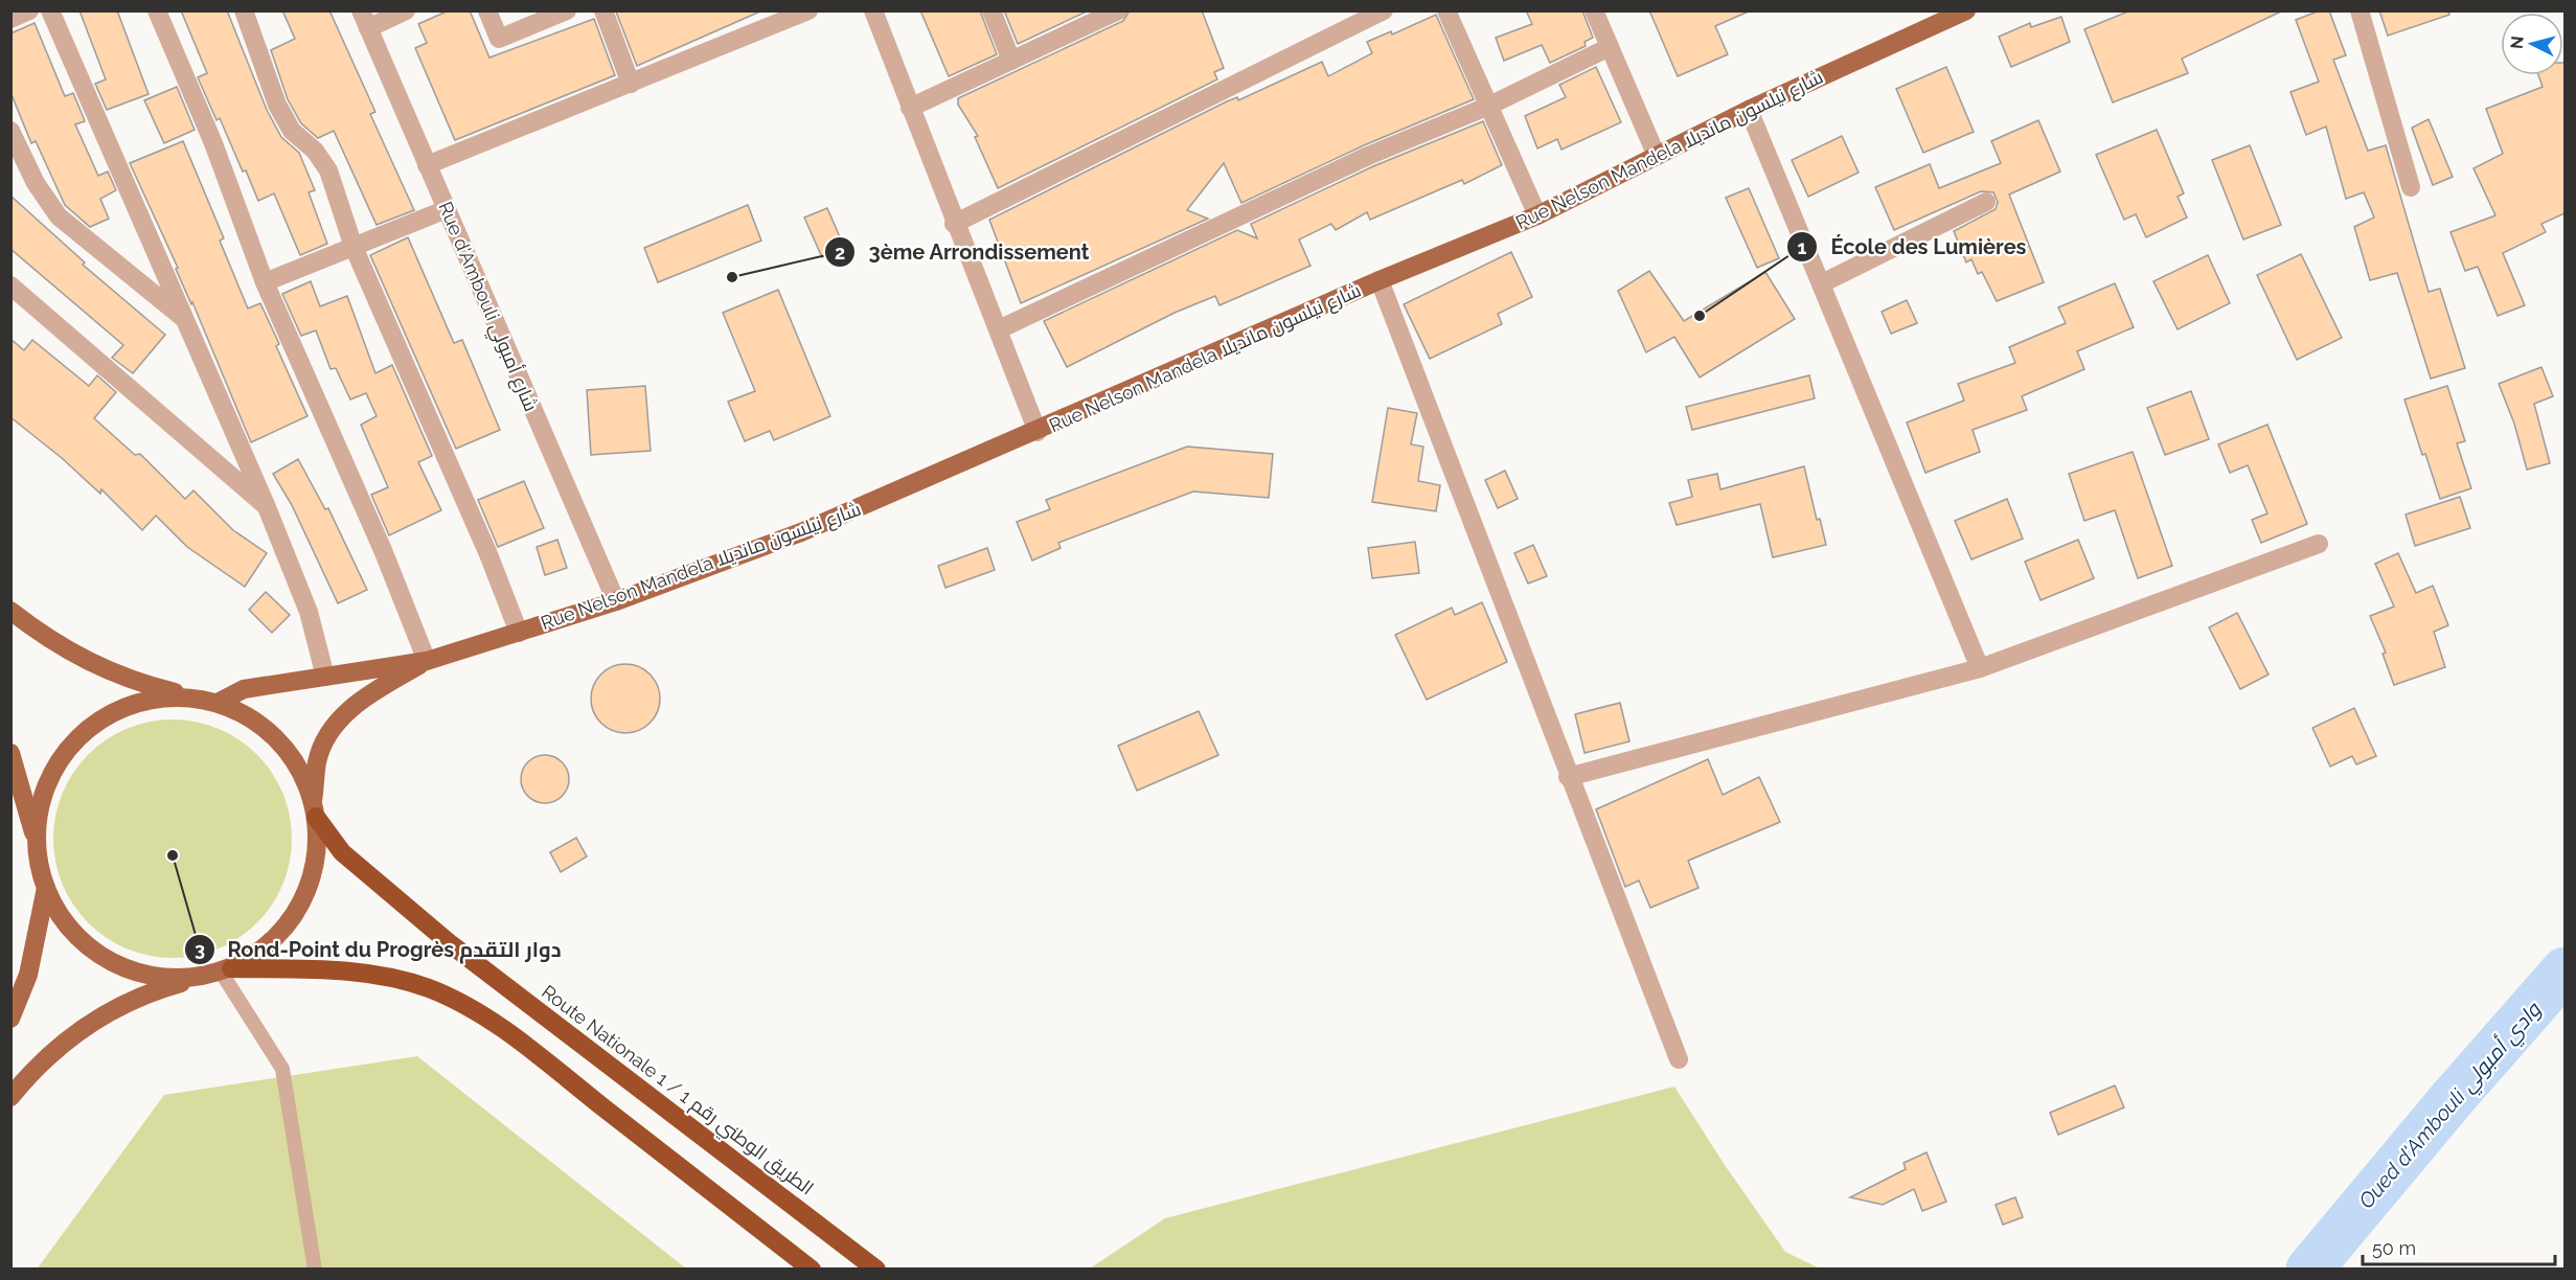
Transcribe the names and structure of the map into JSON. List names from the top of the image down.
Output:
{
  "streets": {
    "highway": ["Route Nationale 1 / الطريق الوطني رقم 1"],
    "main road": ["Rue Nelson Mandela شارع نيلسون مانديلا"],
    "street": ["Rue d'Ambouli شارع أمبولي"]
  },
  "crossings": [
    ["Rue Nelson Mandela شارع نيلسون مانديلا", "Rue d'Ambouli شارع أمبولي"],
    ["Rue Nelson Mandela شارع نيلسون مانديلا", "Route Nationale 1 / الطريق الوطني رقم 1"]
  ],
  "water": ["Oued d'Ambouli وادي أمبولي"],
  "places": ["3ème Arrondissement", "École des Lumières", "Rond-Point du Progrès دوار التقدم"],
  "scale_bar": "50 m",
  "north": "left"
}
